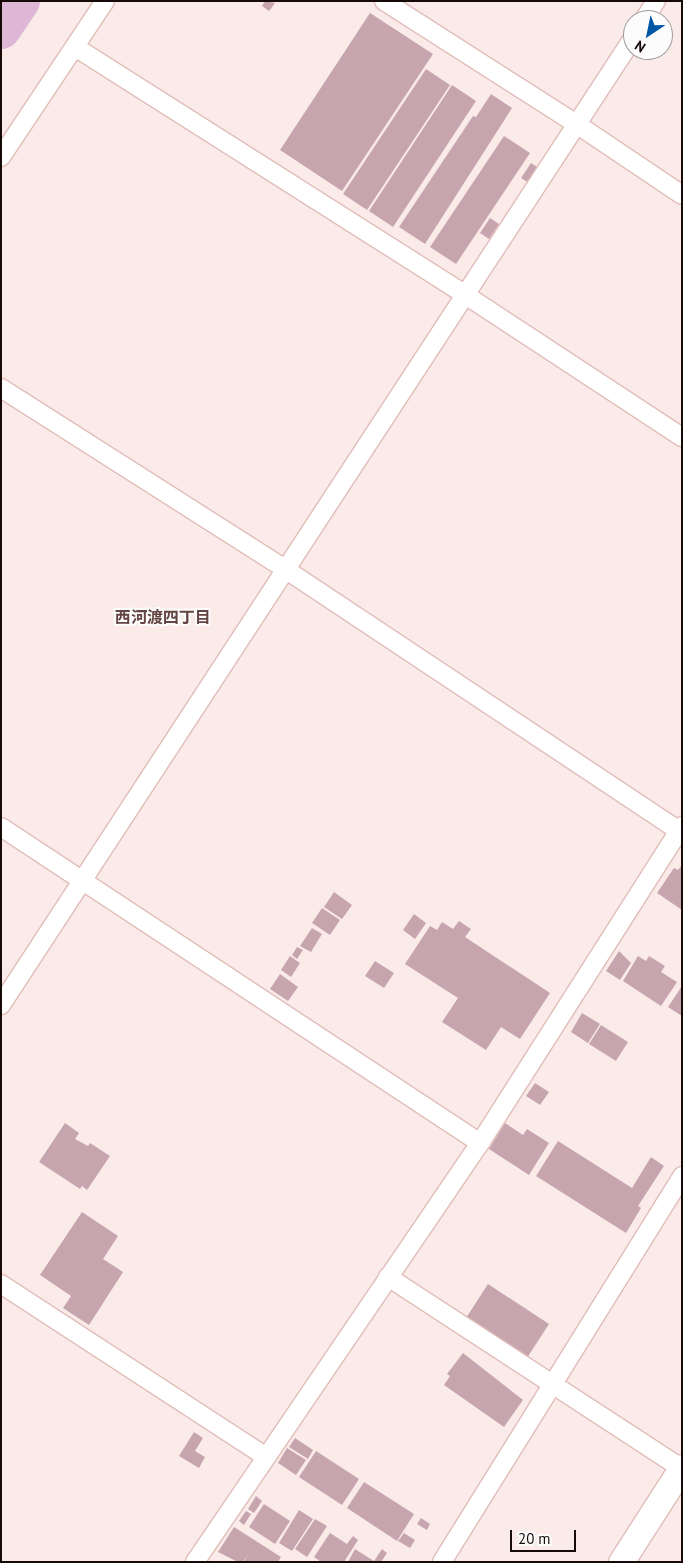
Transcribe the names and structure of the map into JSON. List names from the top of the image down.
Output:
{
  "districts": ["西河渡四丁目"],
  "scale_bar": "20 m",
  "north": "bottom left"
}
